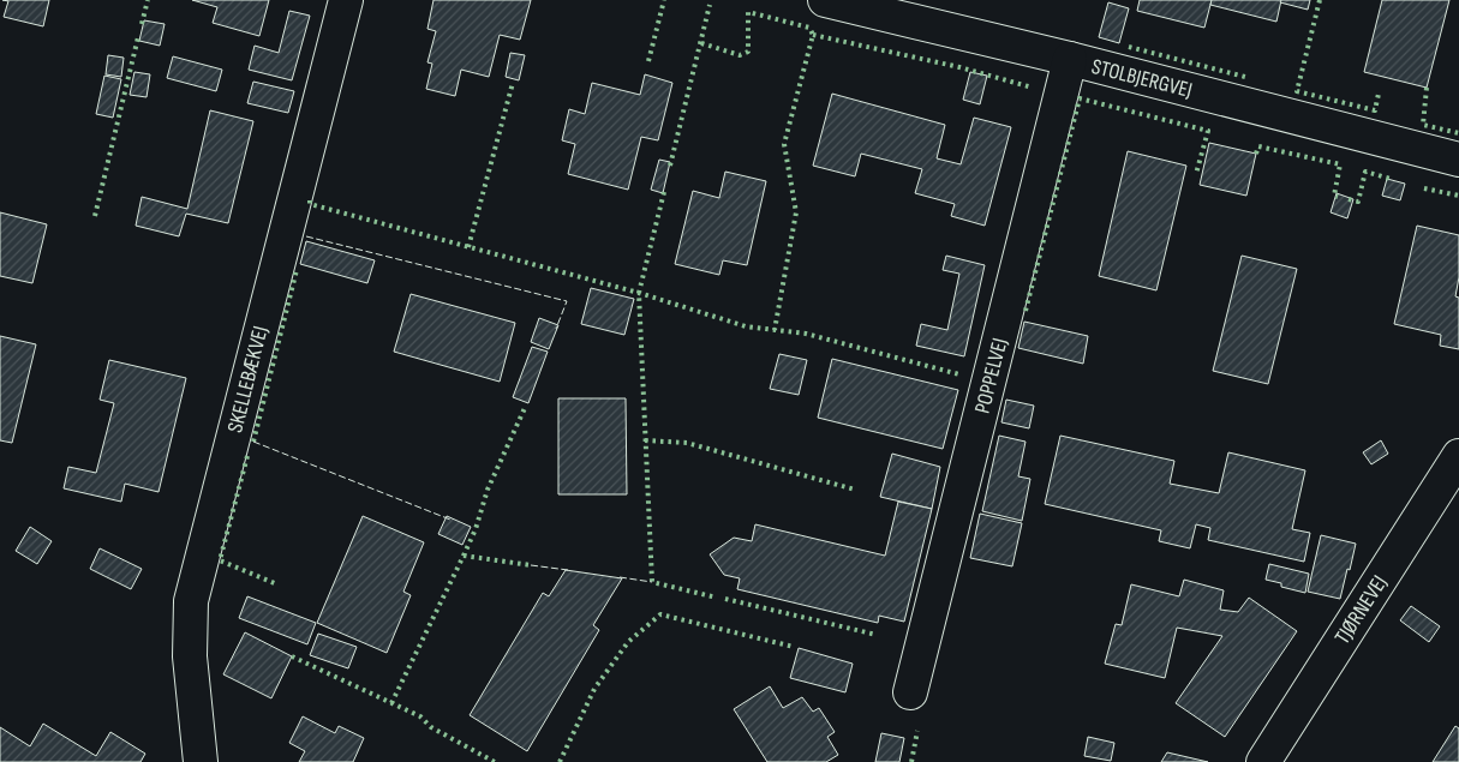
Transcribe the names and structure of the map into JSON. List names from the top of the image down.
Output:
{
  "streets": {
    "street": [
      "STOLBJERGVEJ",
      "POPPELVEJ",
      "SKELLEBÆKVEJ",
      "TJØRNEVEJ"
    ]
  },
  "crossings": [
    ["STOLBJERGVEJ", "POPPELVEJ"]
  ]
}
